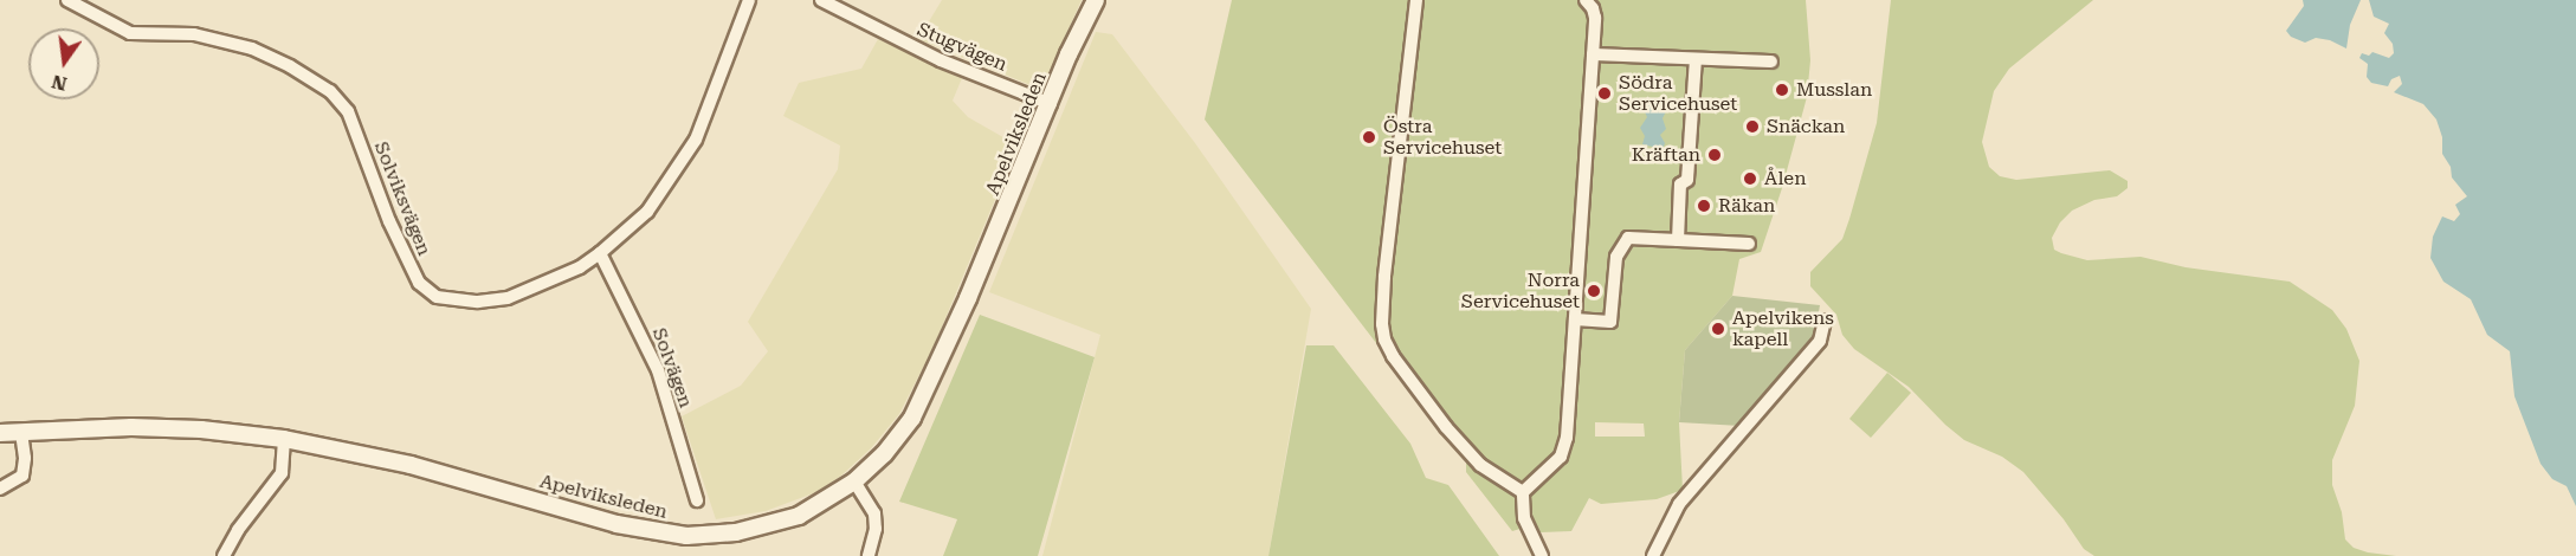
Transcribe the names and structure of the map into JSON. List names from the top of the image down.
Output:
{
  "streets": {
    "street": [
      "Stugvägen",
      "Apelviksleden",
      "Solviksvägen",
      "Solvägen"
    ]
  },
  "crossings": [
    ["Stugvägen", "Apelviksleden"],
    ["Solviksvägen", "Solvägen"]
  ],
  "places": [
    "Musslan",
    "Södra Servicehuset",
    "Snäckan",
    "Östra Servicehuset",
    "Kräftan",
    "Ålen",
    "Räkan",
    "Norra Servicehuset",
    "Apelvikens kapell"
  ],
  "north": "bottom"
}
